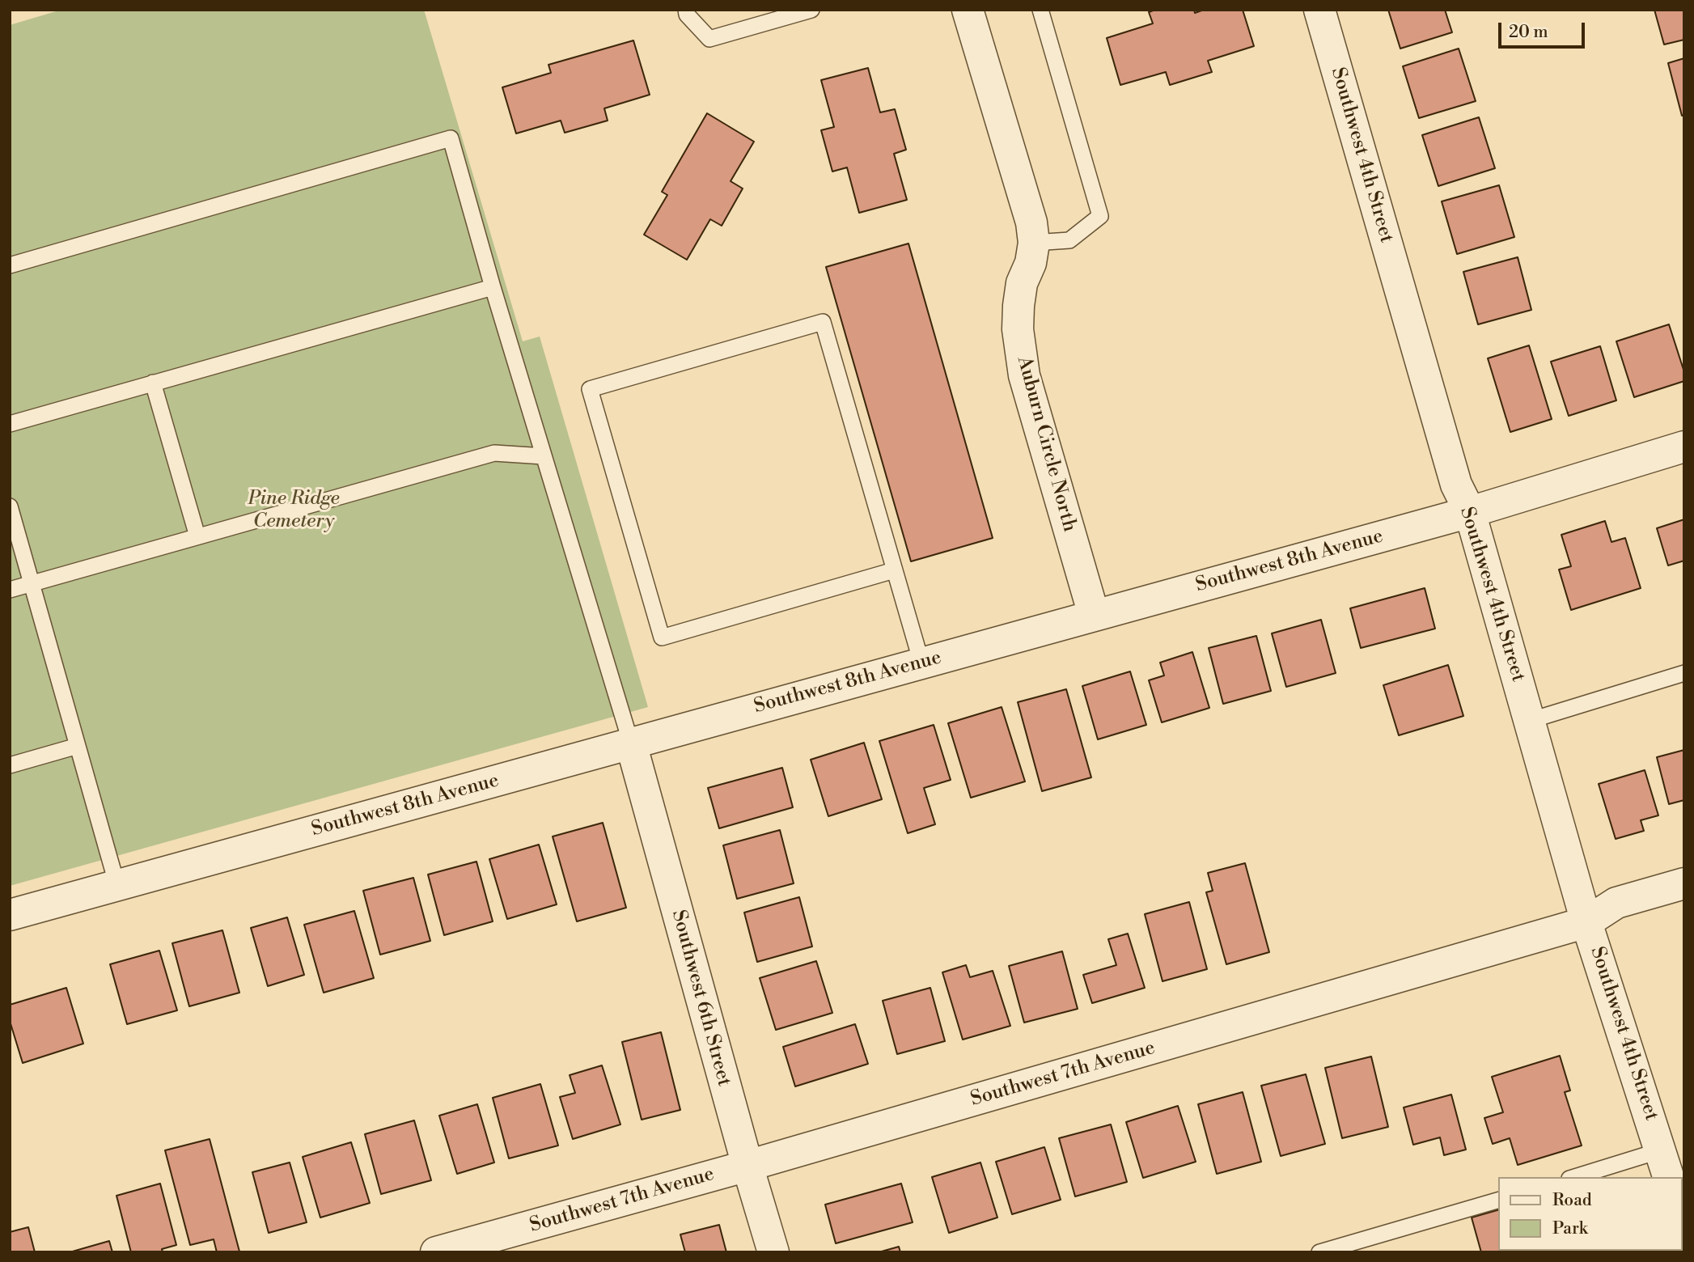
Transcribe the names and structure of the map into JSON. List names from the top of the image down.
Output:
{
  "streets": {
    "street": [
      "Southwest 4th Street",
      "Auburn Circle North",
      "Southwest 8th Avenue",
      "Southwest 6th Street",
      "Southwest 7th Avenue"
    ]
  },
  "crossings": [
    ["Southwest 4th Street", "Southwest 8th Avenue"],
    ["Southwest 4th Street", "Southwest 7th Avenue"],
    ["Auburn Circle North", "Southwest 8th Avenue"],
    ["Southwest 8th Avenue", "Southwest 6th Street"],
    ["Southwest 6th Street", "Southwest 7th Avenue"]
  ],
  "parks": ["Pine Ridge Cemetery"],
  "legend": ["Road", "Park"],
  "scale_bar": "20 m"
}
